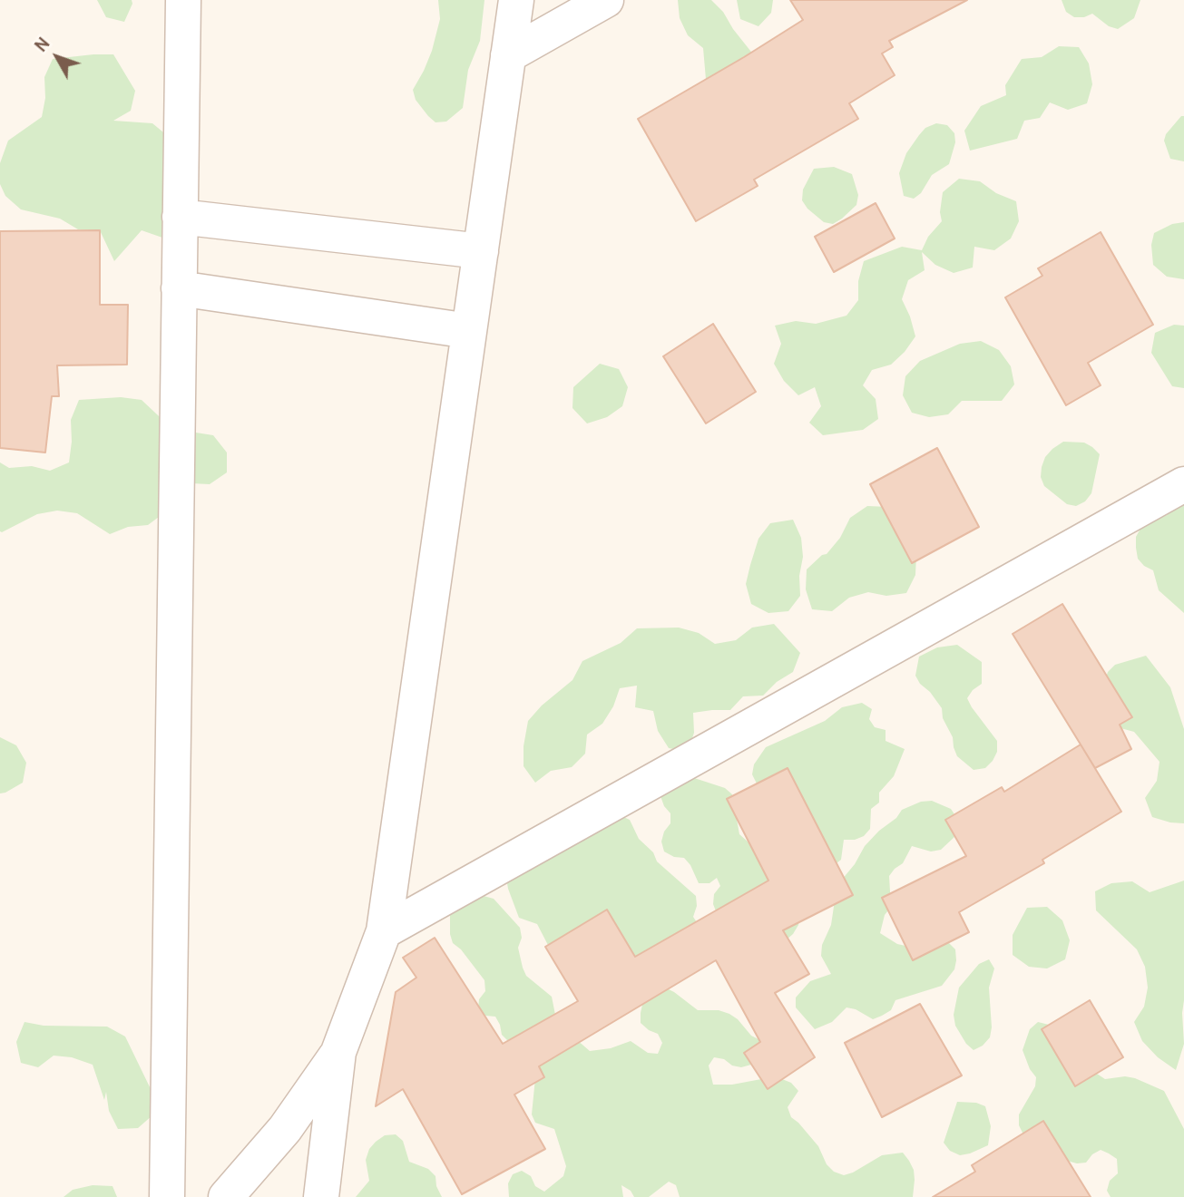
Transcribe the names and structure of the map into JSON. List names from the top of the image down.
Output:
{
  "north": "top left"
}
